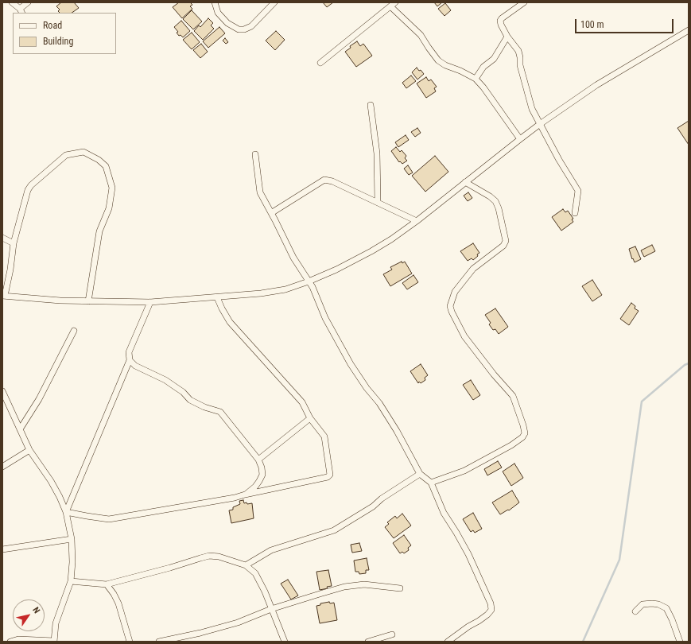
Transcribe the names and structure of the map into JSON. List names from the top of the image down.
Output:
{
  "legend": ["Road", "Building"],
  "scale_bar": "100 m",
  "north": "top right"
}
